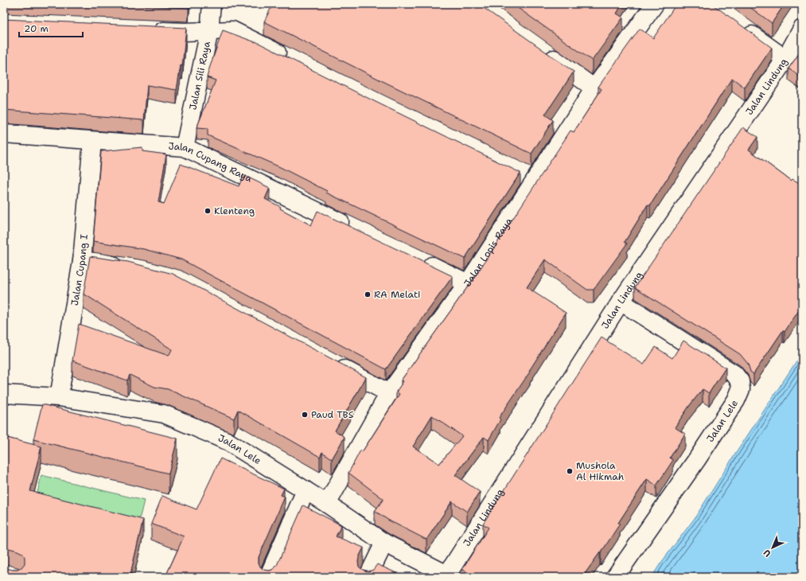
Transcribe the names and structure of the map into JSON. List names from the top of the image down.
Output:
{
  "streets": {
    "street": [
      "Jalan Sili Raya",
      "Jalan Lindung",
      "Jalan Cupang Raya",
      "Jalan Lopis Raya",
      "Jalan Cupang I",
      "Jalan Lele"
    ]
  },
  "crossings": [
    ["Jalan Sili Raya", "Jalan Cupang Raya"],
    ["Jalan Lindung", "Jalan Lele"],
    ["Jalan Cupang Raya", "Jalan Cupang I"],
    ["Jalan Lopis Raya", "Jalan Lele"],
    ["Jalan Cupang I", "Jalan Lele"]
  ],
  "places": [
    "Klenteng",
    "RA Melati",
    "Paud TBS",
    "Mushola Al Hikmah"
  ],
  "scale_bar": "20 m",
  "north": "bottom left"
}
